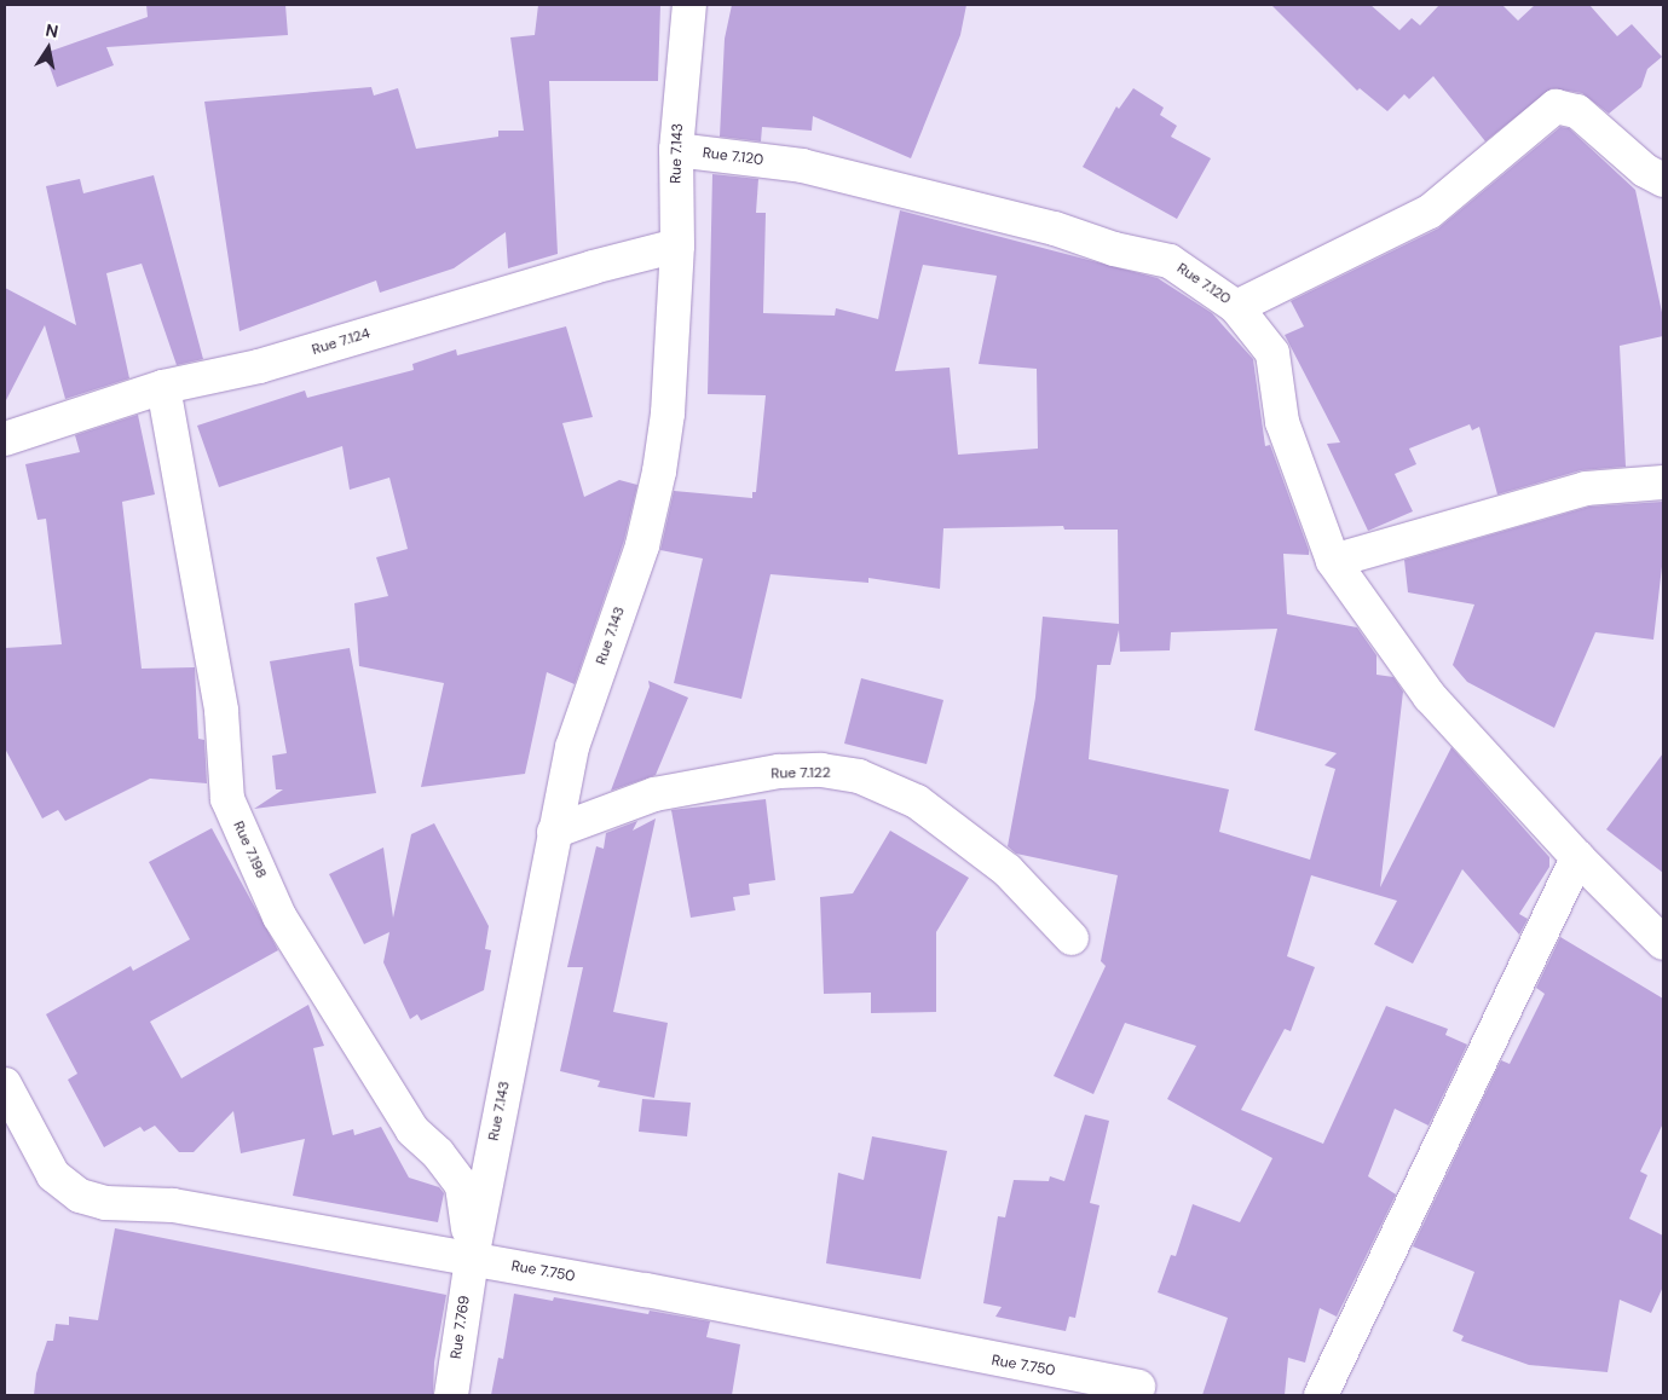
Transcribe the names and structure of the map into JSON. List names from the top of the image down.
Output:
{
  "streets": {
    "street": [
      "Rue 7.143",
      "Rue 7.120",
      "Rue 7.124",
      "Rue 7.122",
      "Rue 7.198",
      "Rue 7.750",
      "Rue 7.769"
    ]
  },
  "crossings": [
    ["Rue 7.143", "Rue 7.120"],
    ["Rue 7.143", "Rue 7.124"],
    ["Rue 7.143", "Rue 7.122"],
    ["Rue 7.143", "Rue 7.198"],
    ["Rue 7.143", "Rue 7.750"],
    ["Rue 7.143", "Rue 7.769"],
    ["Rue 7.124", "Rue 7.198"],
    ["Rue 7.198", "Rue 7.750"],
    ["Rue 7.198", "Rue 7.769"],
    ["Rue 7.750", "Rue 7.769"]
  ],
  "north": "top"
}
